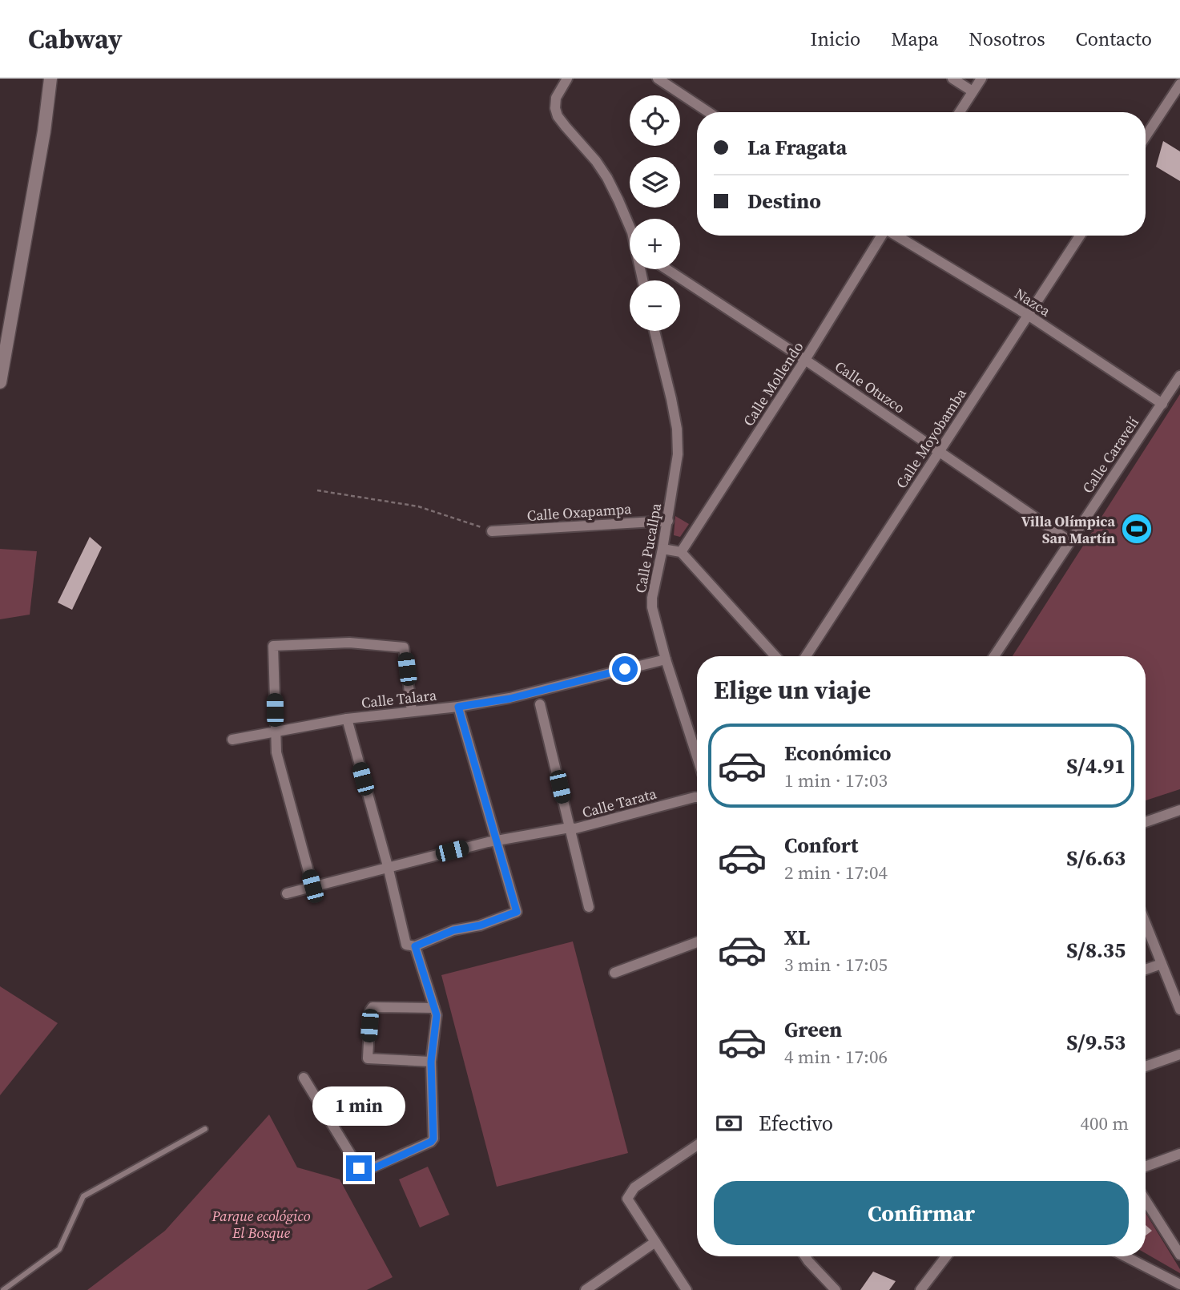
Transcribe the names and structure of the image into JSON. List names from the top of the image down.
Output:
{
  "streets": {
    "street": [
      "Nazca",
      "Calle Mollendo",
      "Calle Otuzco",
      "Calle Moyobamba",
      "Calle Caravelí",
      "Calle Oxapampa",
      "Calle Pucallpa",
      "Calle Talara",
      "Calle Tarata"
    ]
  },
  "crossings": [
    ["Nazca", "Calle Moyobamba"],
    ["Nazca", "Calle Caravelí"],
    ["Calle Mollendo", "Calle Otuzco"],
    ["Calle Otuzco", "Calle Moyobamba"],
    ["Calle Otuzco", "Calle Caravelí"],
    ["Calle Oxapampa", "Calle Pucallpa"],
    ["Calle Pucallpa", "Calle Talara"]
  ],
  "parks": ["Parque ecológico El Bosque"],
  "places": {
    "sports": ["Villa Olímpica San Martín"]
  },
  "page": {
    "header": "Cabway",
    "nav": [
      "Inicio",
      "Mapa",
      "Nosotros",
      "Contacto"
    ],
    "map_buttons": ["+", "−"],
    "banner": ["La Fragata", "Destino"],
    "heading": "Elige un viaje",
    "list": [
      {
        "name": "Económico",
        "note": "1 min · 17:03",
        "value": "S/4.91"
      },
      {
        "name": "Confort",
        "note": "2 min · 17:04",
        "value": "S/6.63"
      },
      {
        "name": "XL",
        "note": "3 min · 17:05",
        "value": "S/8.35"
      },
      {
        "name": "Green",
        "note": "4 min · 17:06",
        "value": "S/9.53"
      }
    ],
    "bubble": "1 min",
    "pay": ["Efectivo", "400 m"],
    "buttons": "Confirmar"
  }
}
